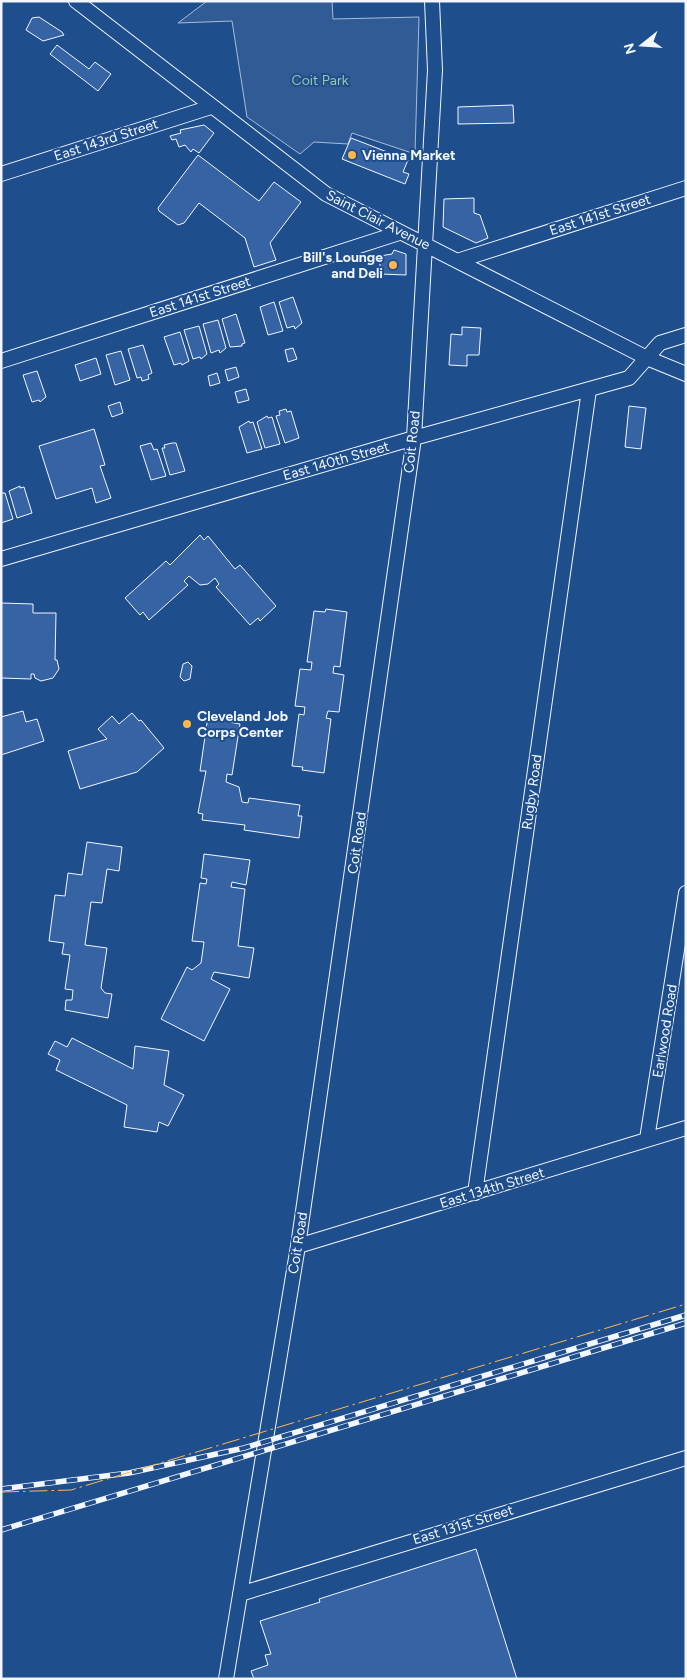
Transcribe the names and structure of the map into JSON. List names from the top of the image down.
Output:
{
  "streets": {
    "street": [
      "East 143rd Street",
      "East 141st Street",
      "Saint Clair Avenue",
      "Coit Road",
      "East 140th Street",
      "Rugby Road",
      "Earlwood Road",
      "East 134th Street",
      "East 131st Street"
    ]
  },
  "crossings": [
    ["East 143rd Street", "Saint Clair Avenue"],
    ["East 141st Street", "Saint Clair Avenue"],
    ["Saint Clair Avenue", "Coit Road"],
    ["Saint Clair Avenue", "East 140th Street"],
    ["Coit Road", "East 140th Street"],
    ["Coit Road", "East 134th Street"],
    ["Coit Road", "East 131st Street"],
    ["East 140th Street", "Rugby Road"],
    ["Rugby Road", "East 134th Street"],
    ["Earlwood Road", "East 134th Street"]
  ],
  "parks": ["Coit Park"],
  "places": ["Vienna Market", "Bill's Lounge and Deli", "Cleveland Job Corps Center"],
  "north": "left"
}
